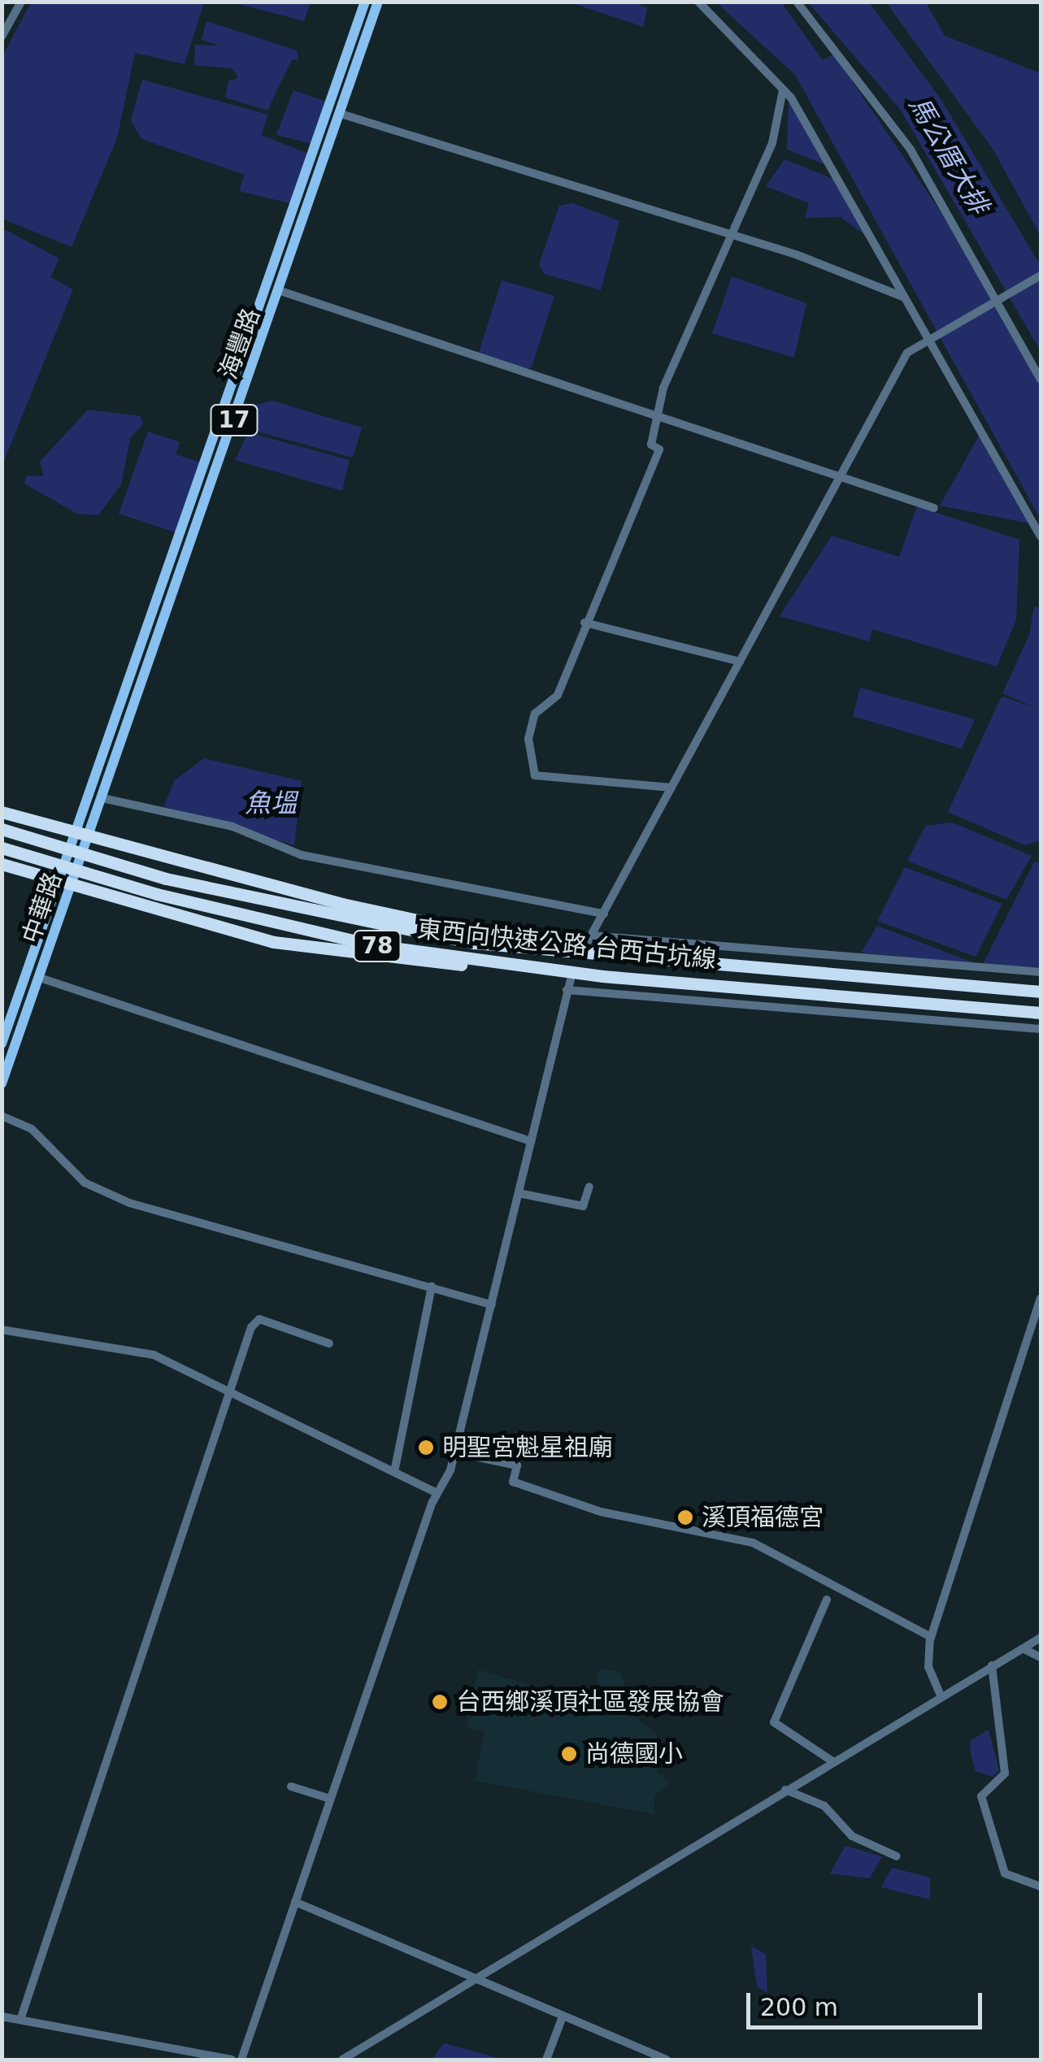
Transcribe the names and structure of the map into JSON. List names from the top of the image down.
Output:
{
  "streets": {
    "highway": ["東西向快速公路 台西古坑線", "78"],
    "main road": ["海豐路", "17", "中華路"]
  },
  "crossings": [
    ["海豐路", "中華路"]
  ],
  "water": ["馬公厝大排", "魚塭"],
  "places": [
    "明聖宮魁星祖廟",
    "溪頂福德宮",
    "台西鄉溪頂社區發展協會",
    "尚德國小"
  ],
  "scale_bar": "200 m"
}
